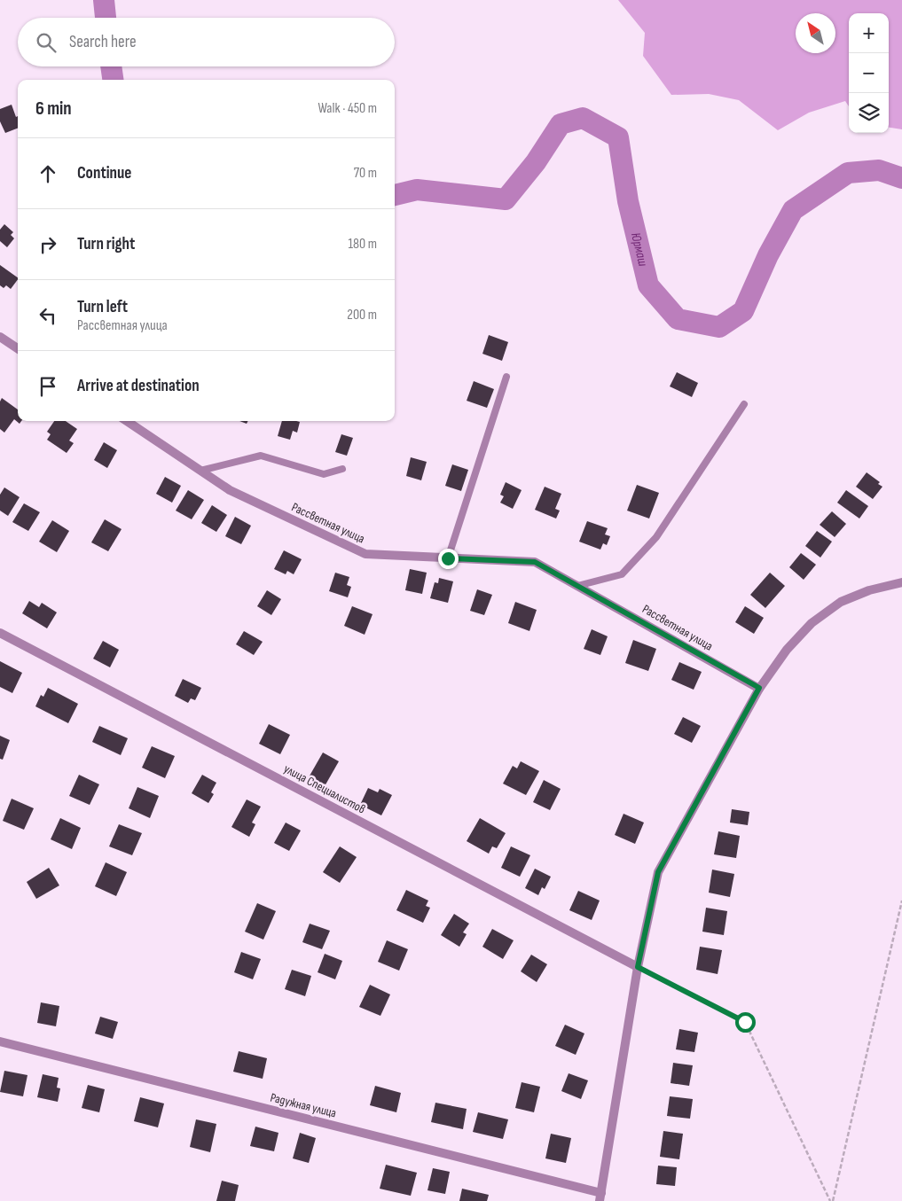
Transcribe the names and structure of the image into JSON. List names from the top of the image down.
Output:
{
  "streets": {
    "street": ["Рассветная улица", "улица Специалистов", "Радужная улица"]
  },
  "water": ["Юрмаш"],
  "north": "top left",
  "page": {
    "map_buttons": ["+", "−"],
    "search": "Search here",
    "heading": ["6 min", "Walk · 450 m"],
    "list": [
      ["Continue", "70 m"],
      ["Turn right", "180 m"],
      ["Turn left", "Рассветная улица", "200 m"],
      "Arrive at destination"
    ]
  }
}
